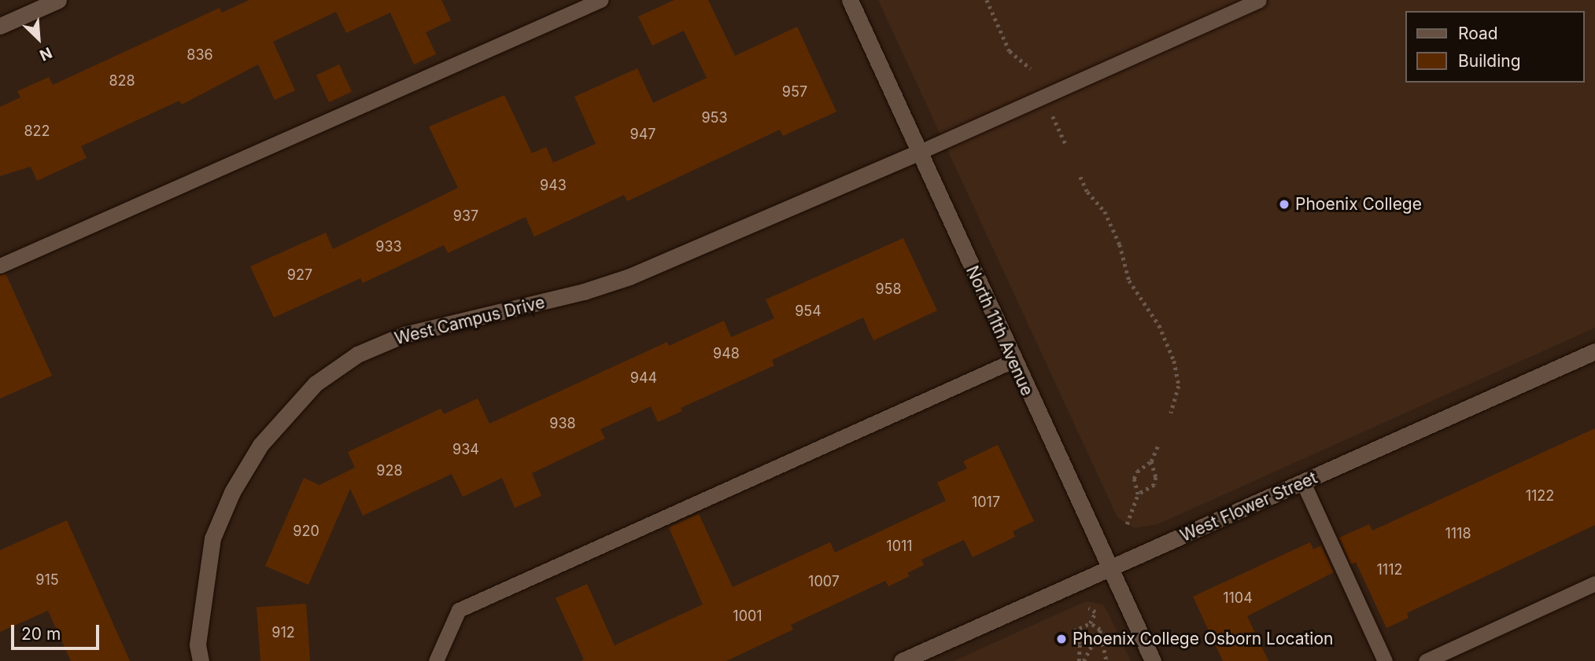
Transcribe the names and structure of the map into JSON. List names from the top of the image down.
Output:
{
  "streets": {
    "street": ["West Campus Drive", "North 11th Avenue", "West Flower Street"]
  },
  "crossings": [
    ["West Campus Drive", "North 11th Avenue"],
    ["North 11th Avenue", "West Flower Street"]
  ],
  "places": ["Phoenix College", "Phoenix College Osborn Location"],
  "house_numbers": [
    "836",
    "828",
    "957",
    "953",
    "822",
    "947",
    "943",
    "937",
    "933",
    "927",
    "958",
    "954",
    "948",
    "944",
    "938",
    "934",
    "928",
    "1122",
    "1017",
    "920",
    "1118",
    "1011",
    "1112",
    "915",
    "1007",
    "1104",
    "1001",
    "912"
  ],
  "legend": ["Road", "Building"],
  "scale_bar": "20 m",
  "north": "bottom right"
}
